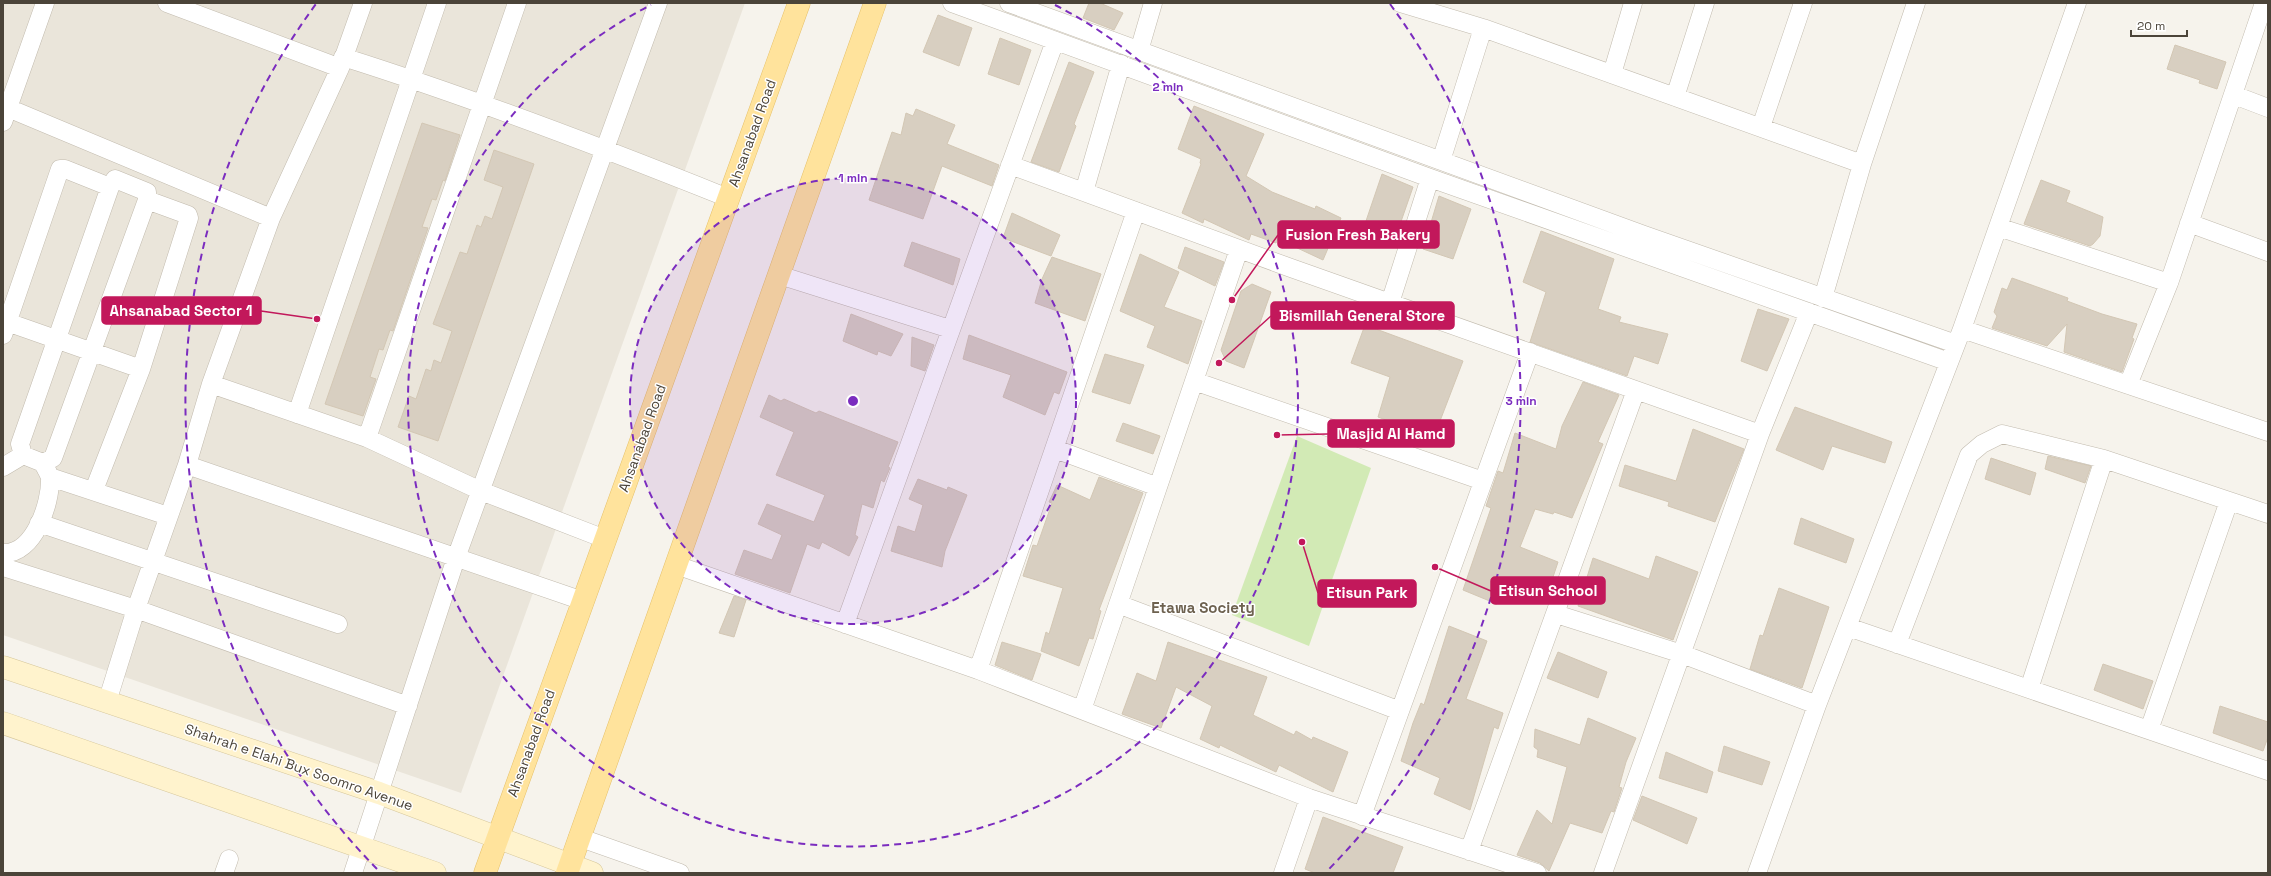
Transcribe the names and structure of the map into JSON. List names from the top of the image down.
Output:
{
  "streets": {
    "main road": ["Ahsanabad Road", "Shahrah e Elahi Bux Soomro Avenue"]
  },
  "crossings": [
    ["Ahsanabad Road", "Shahrah e Elahi Bux Soomro Avenue"]
  ],
  "districts": ["Etawa Society"],
  "places": [
    "Fusion Fresh Bakery",
    "Ahsanabad Sector 1",
    "Bismillah General Store",
    "Masjid Al Hamd",
    "Etisun Park",
    "Etisun School"
  ],
  "scale_bar": "20 m",
  "rings": ["2 min", "1 min", "3 min"]
}
